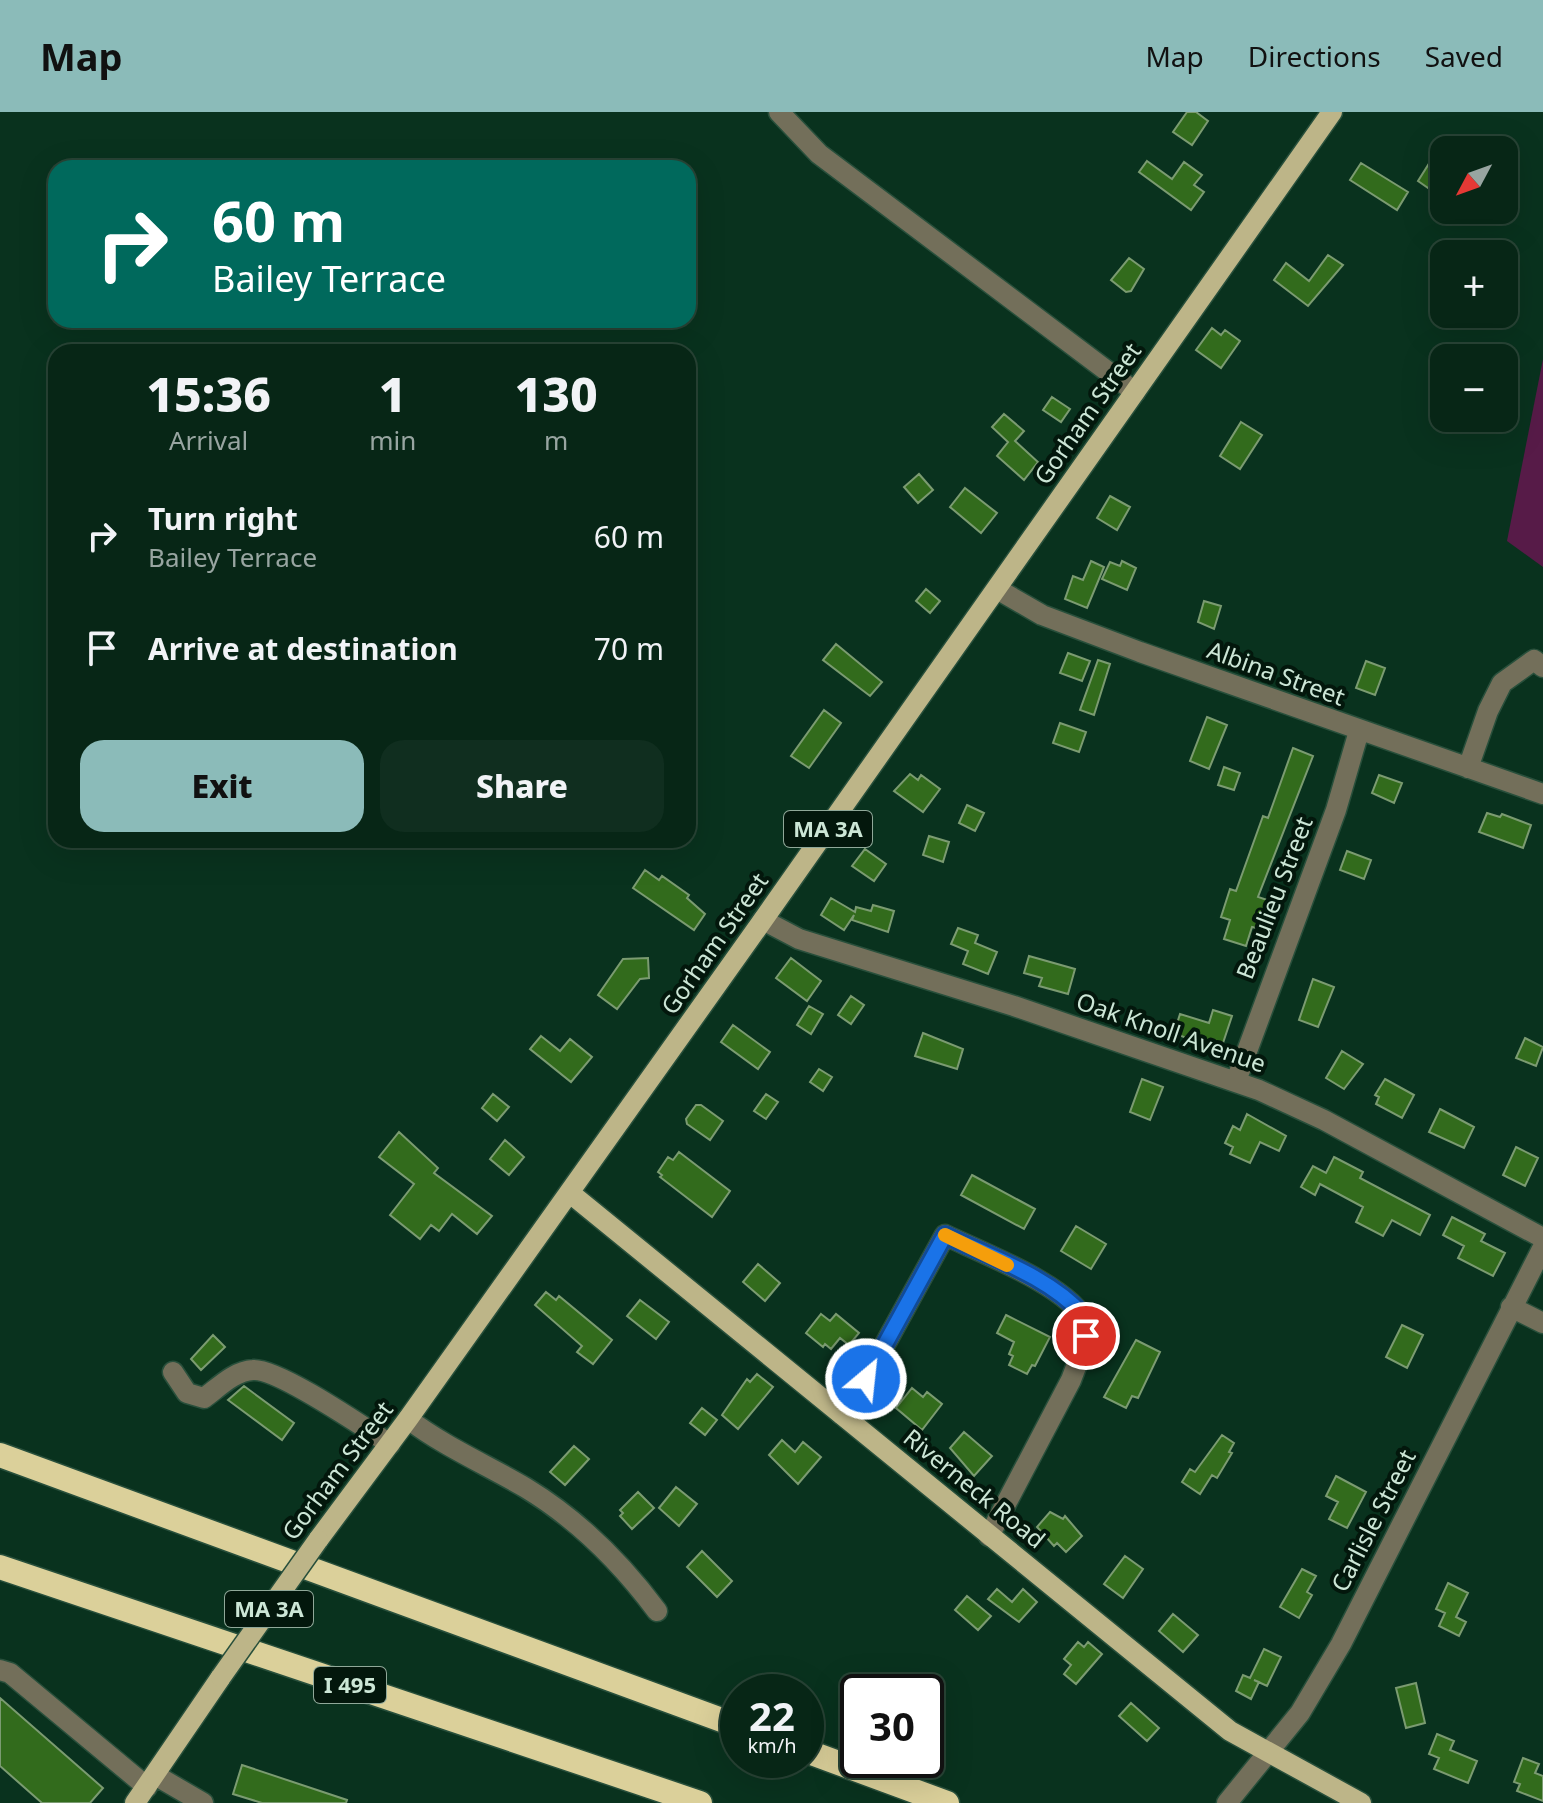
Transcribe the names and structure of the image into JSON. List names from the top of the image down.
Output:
{
  "streets": {
    "highway": ["I 495"],
    "main road": ["Gorham Street", "MA 3A", "Riverneck Road"],
    "street": [
      "Albina Street",
      "Beaulieu Street",
      "Oak Knoll Avenue",
      "Carlisle Street"
    ]
  },
  "crossings": [
    ["Gorham Street", "Albina Street"],
    ["Gorham Street", "Oak Knoll Avenue"],
    ["Gorham Street", "Riverneck Road"],
    ["Albina Street", "Beaulieu Street"],
    ["Beaulieu Street", "Oak Knoll Avenue"],
    ["Oak Knoll Avenue", "Carlisle Street"],
    ["Riverneck Road", "Carlisle Street"]
  ],
  "north": "bottom left",
  "page": {
    "header": "Map",
    "nav": ["Map", "Directions", "Saved"],
    "map_buttons": ["+", "−"],
    "turn": ["60 m", "Bailey Terrace"],
    "eta": [
      "15:36",
      "Arrival",
      "1",
      "min",
      "130",
      "m"
    ],
    "list": [
      {
        "name": "Turn right",
        "note": "Bailey Terrace",
        "value": "60 m"
      },
      {
        "name": "Arrive at destination",
        "value": "70 m"
      }
    ],
    "buttons": ["Exit", "Share"],
    "speed": "22 km/h",
    "limit": "30"
  }
}
